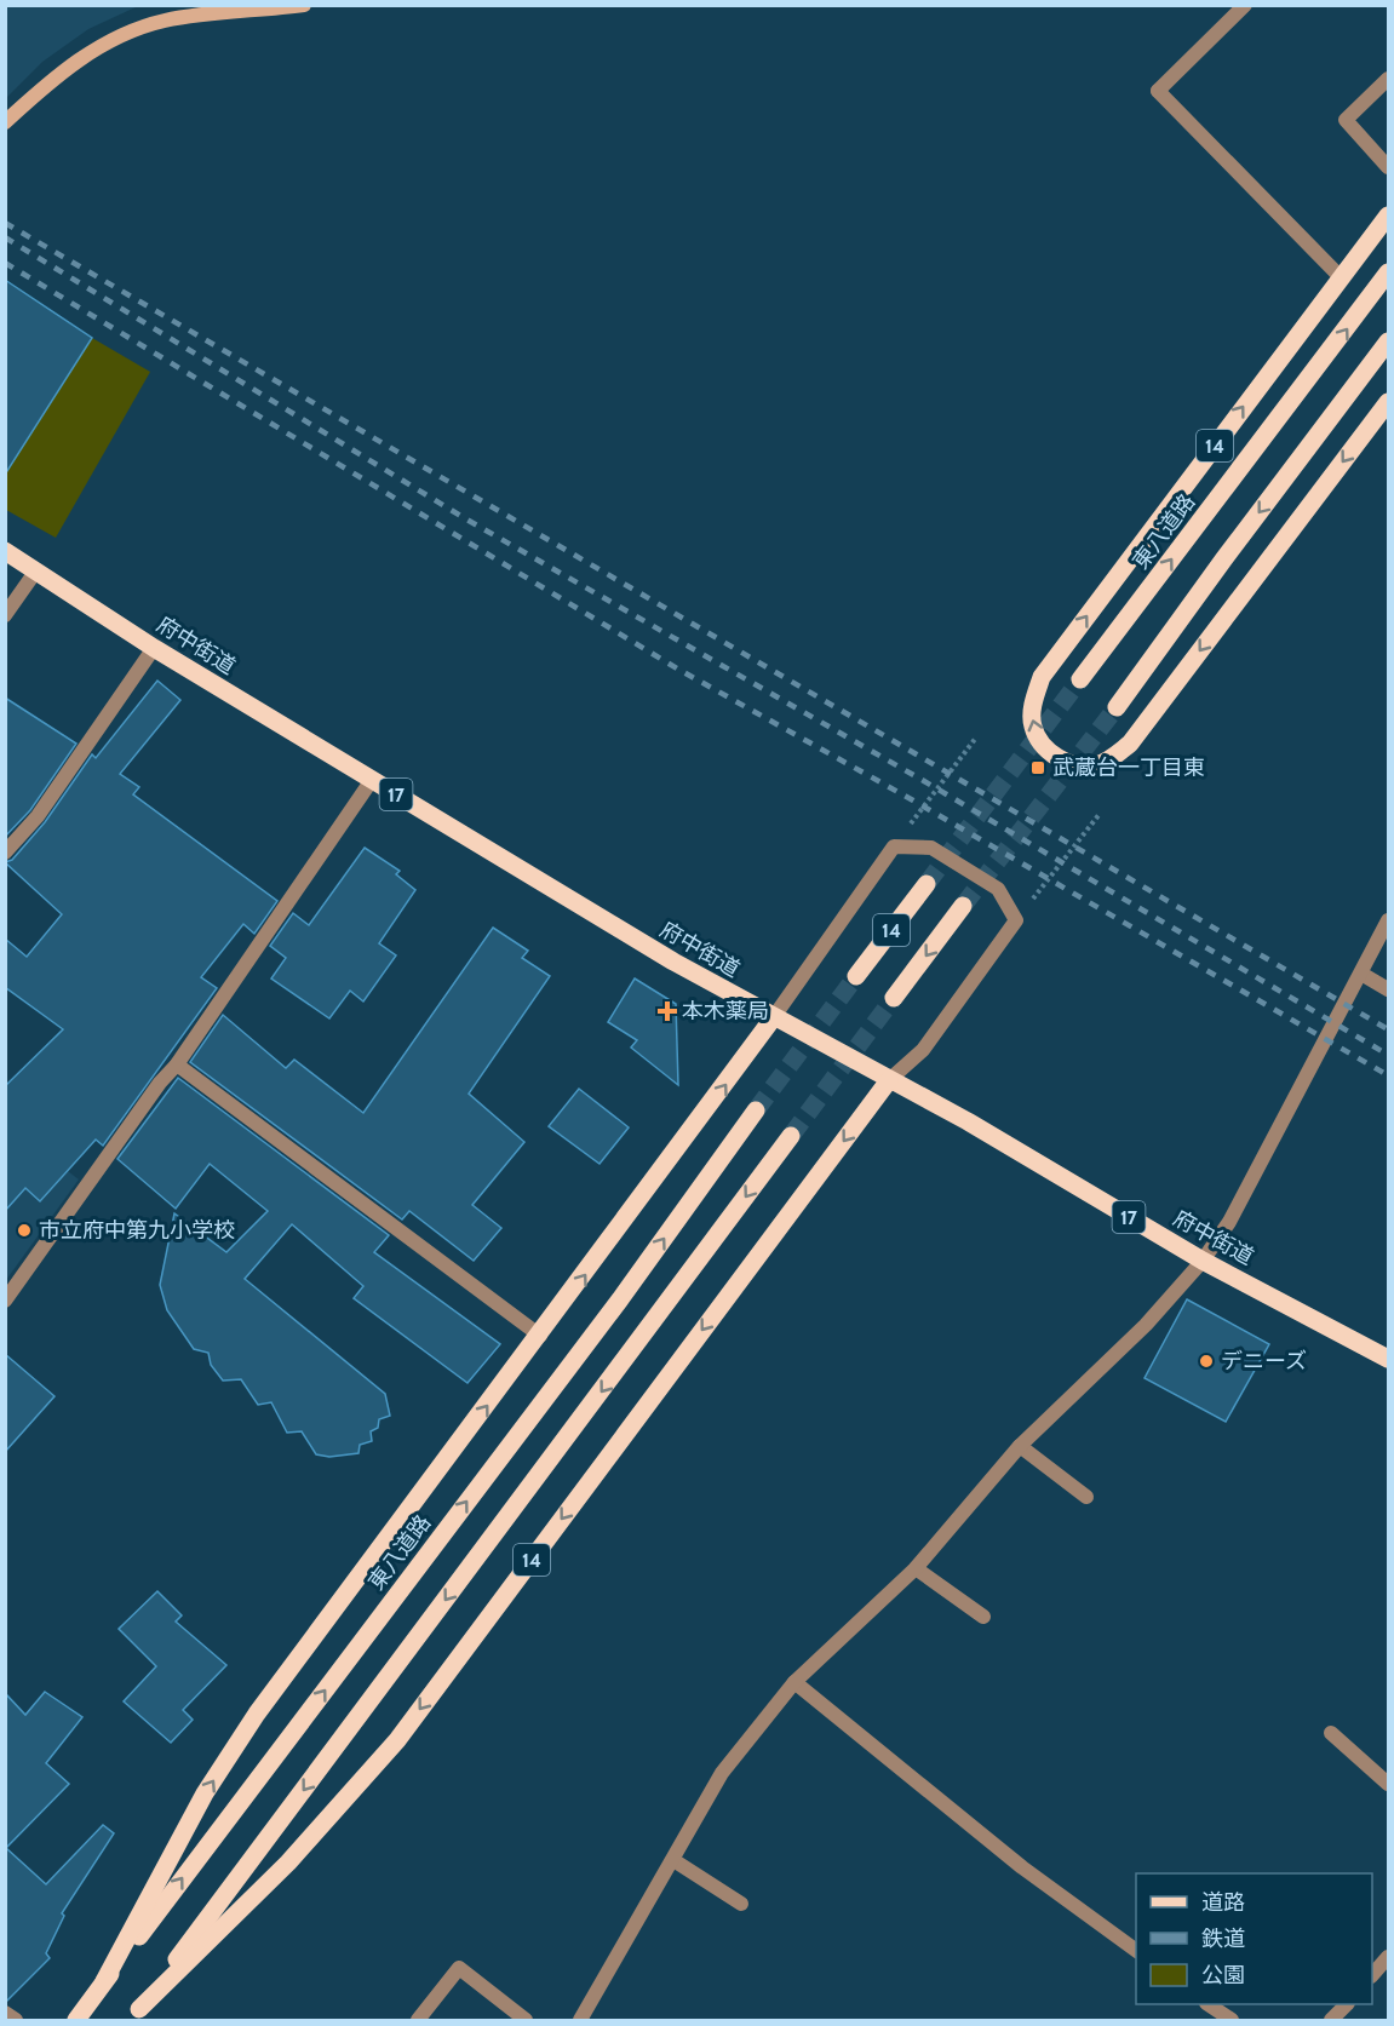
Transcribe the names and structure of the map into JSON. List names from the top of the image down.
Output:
{
  "streets": {
    "main road": [
      "14",
      "東八道路",
      "府中街道",
      "17"
    ]
  },
  "crossings": [
    ["14", "府中街道"]
  ],
  "places": {
    "transit": ["武蔵台一丁目東"],
    "health": ["本木薬局"],
    "other": ["市立府中第九小学校", "デニーズ"]
  },
  "legend": ["道路", "鉄道", "公園"]
}
